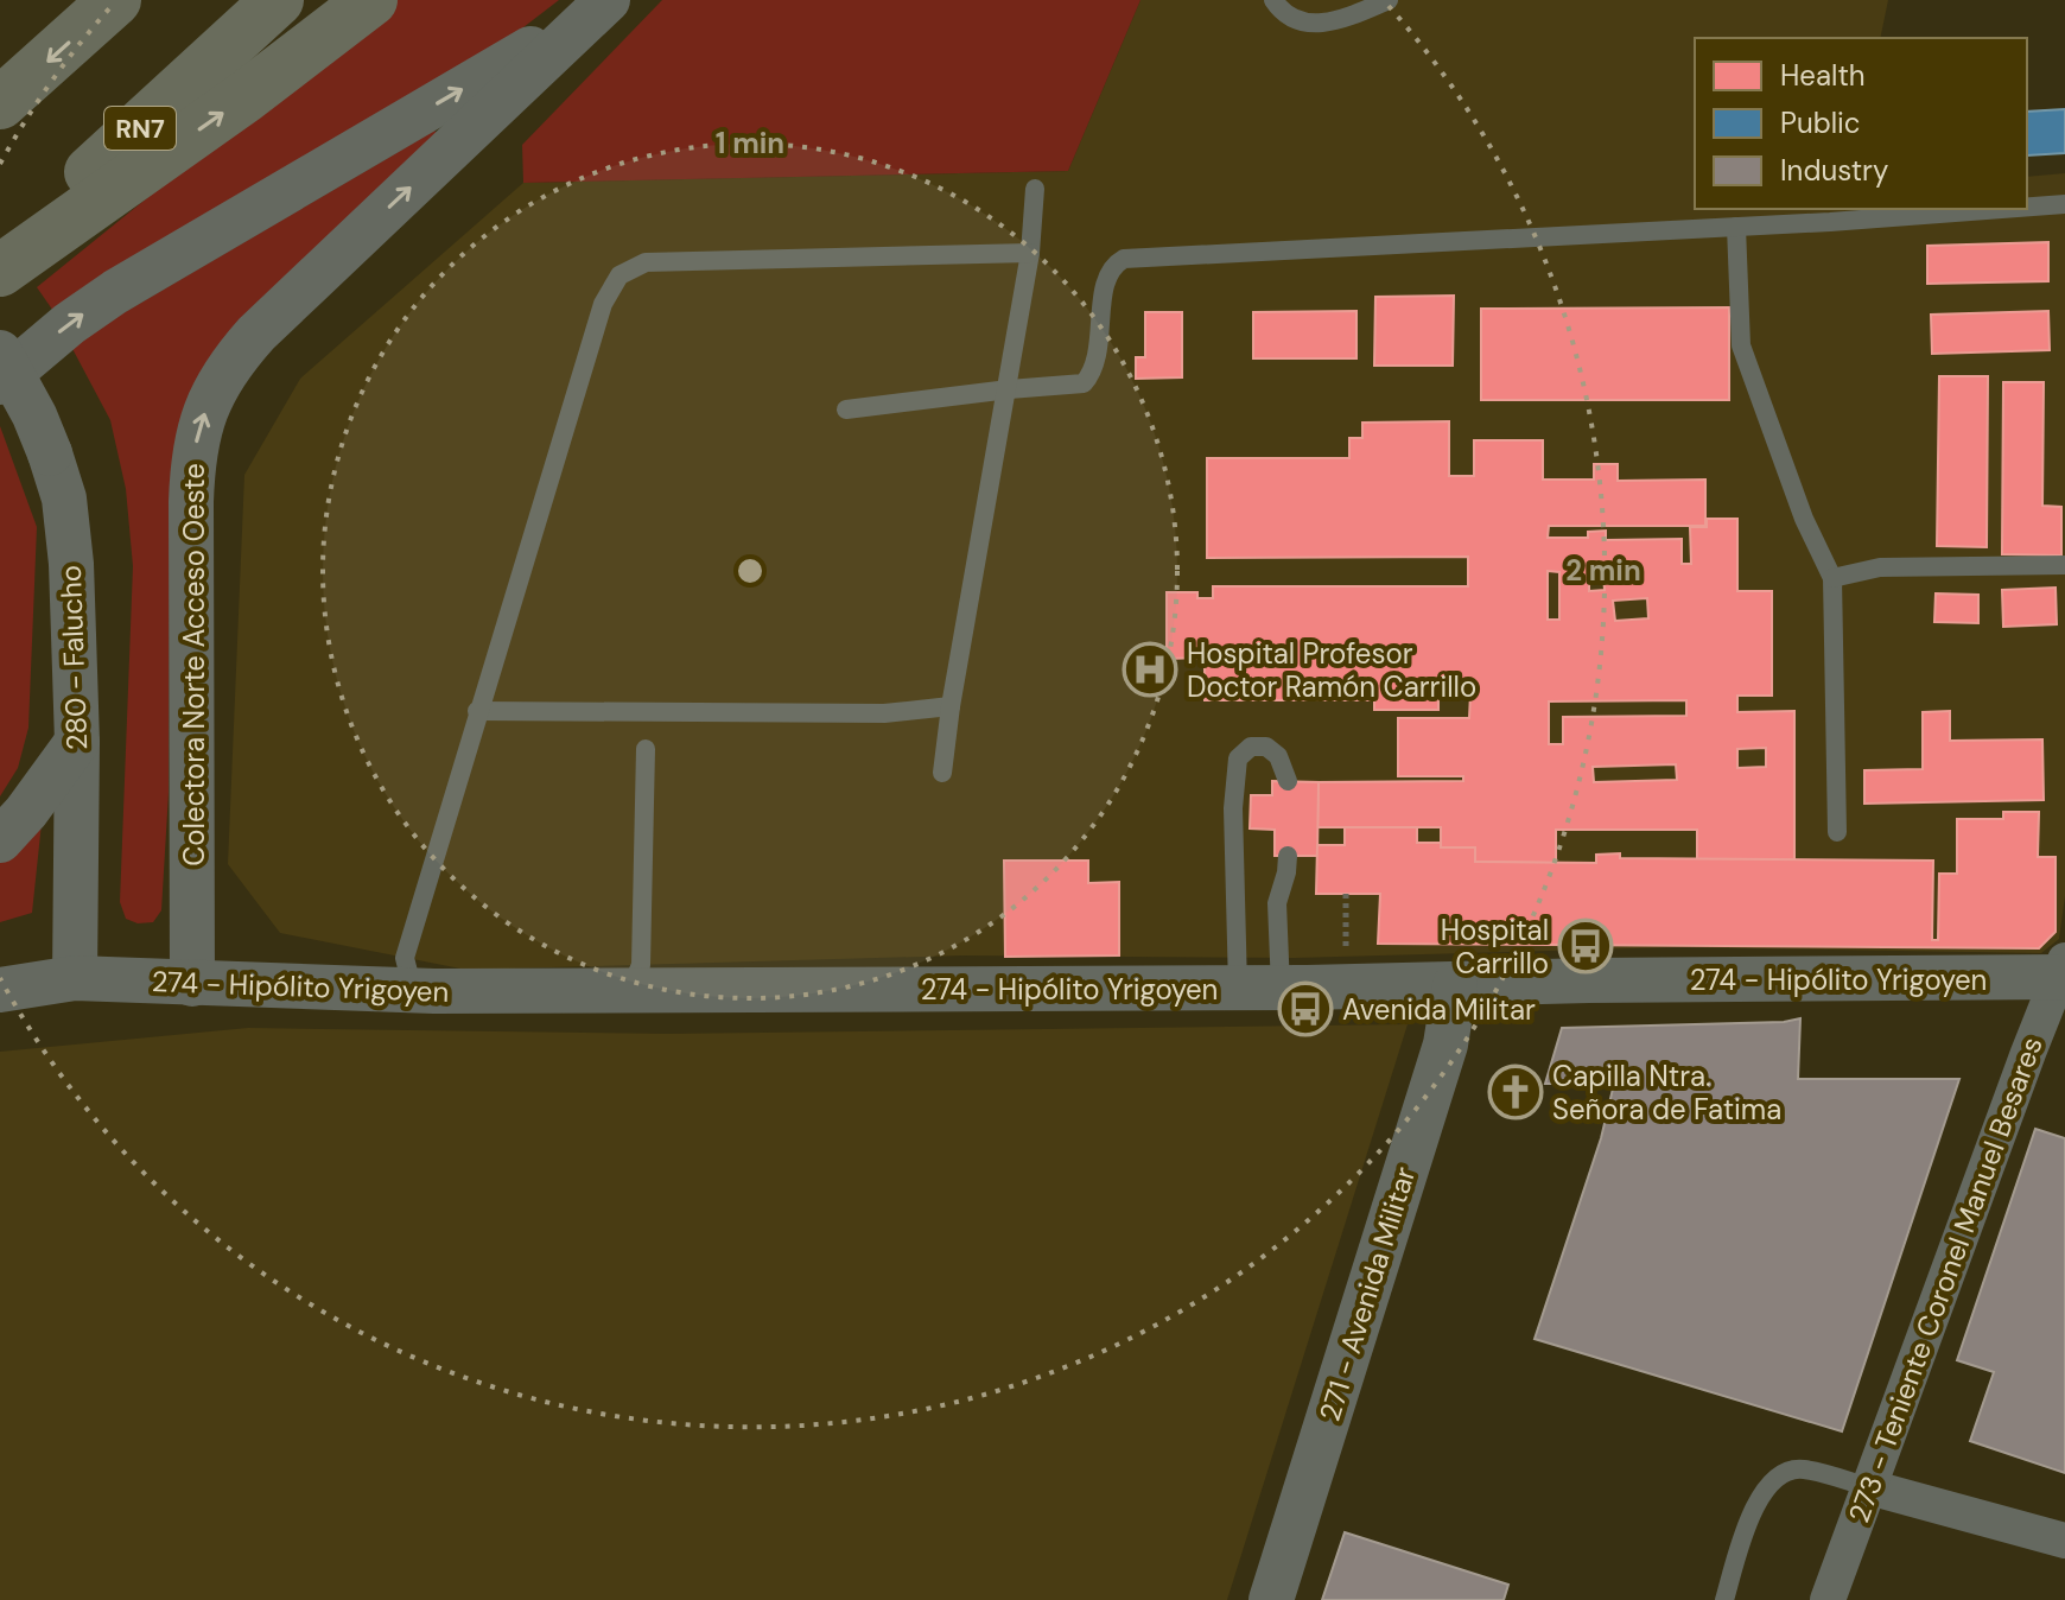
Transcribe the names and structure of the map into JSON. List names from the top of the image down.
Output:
{
  "streets": {
    "highway": ["RN7"],
    "street": [
      "280 - Falucho",
      "Colectora Norte Acceso Oeste",
      "274 - Hipólito Yrigoyen",
      "273 - Teniente Coronel Manuel Besares",
      "271 - Avenida Militar"
    ]
  },
  "crossings": [
    ["280 - Falucho", "274 - Hipólito Yrigoyen"],
    ["Colectora Norte Acceso Oeste", "274 - Hipólito Yrigoyen"],
    ["274 - Hipólito Yrigoyen", "273 - Teniente Coronel Manuel Besares"],
    ["274 - Hipólito Yrigoyen", "271 - Avenida Militar"]
  ],
  "one_way": ["Colectora Norte Acceso Oeste"],
  "places": {
    "hospital": ["Hospital Profesor Doctor Ramón Carrillo"],
    "bus stop": ["Hospital Carrillo", "Avenida Militar"],
    "church": ["Capilla Ntra. Señora de Fatima"]
  },
  "legend": ["Health", "Public", "Industry"],
  "rings": ["1 min", "2 min"]
}
